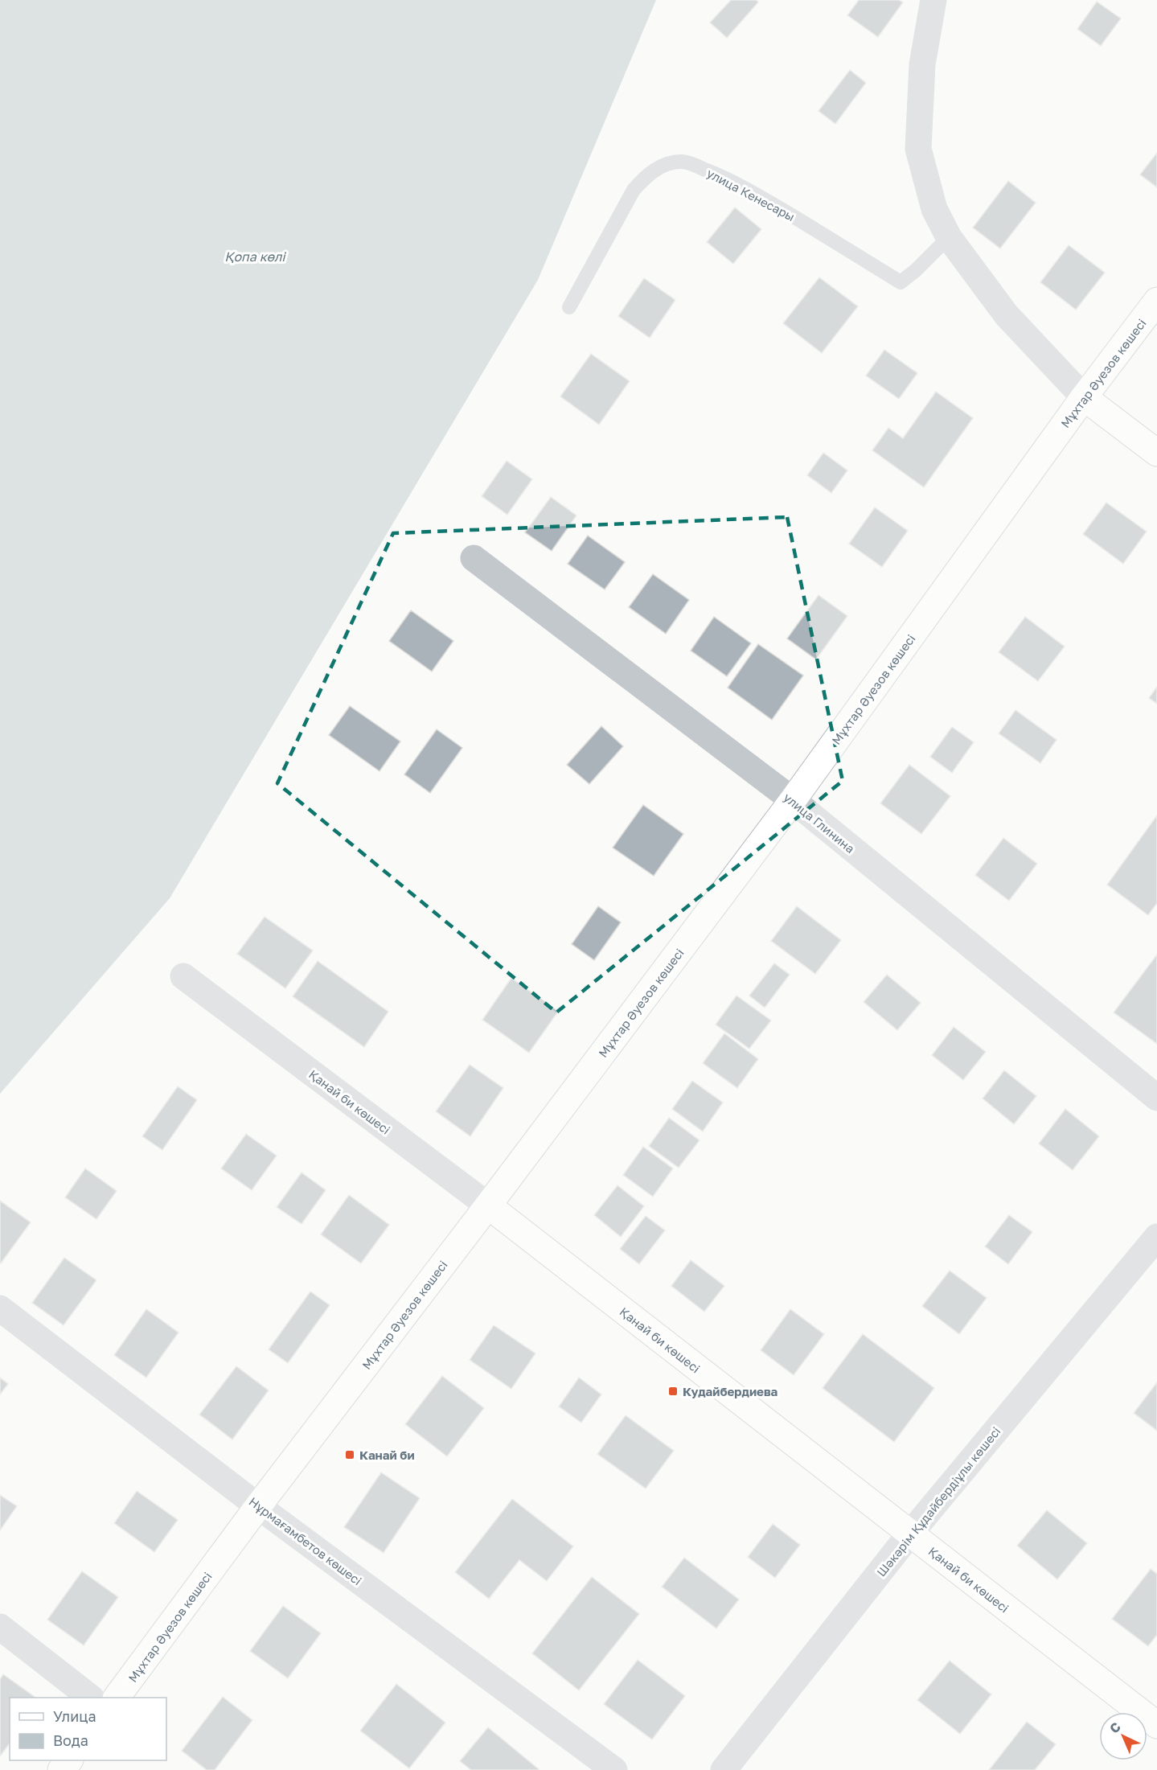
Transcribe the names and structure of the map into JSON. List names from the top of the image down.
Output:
{
  "streets": {
    "main road": ["Мұхтар Әуезов көшесі", "Қанай би көшесі"],
    "street": ["улица Глинина", "Шәкәрім Құдайбердіұлы көшесі", "Нұрмағамбетов көшесі"],
    "lane": ["улица Кенесары"]
  },
  "crossings": [
    ["Мұхтар Әуезов көшесі", "улица Глинина"],
    ["Мұхтар Әуезов көшесі", "Қанай би көшесі"],
    ["Мұхтар Әуезов көшесі", "Нұрмағамбетов көшесі"],
    ["Қанай би көшесі", "Шәкәрім Құдайбердіұлы көшесі"]
  ],
  "water": ["Қопа көлі"],
  "places": {
    "transit": ["Кудайбердиева", "Канай би"]
  },
  "legend": ["Улица", "Вода"],
  "north": "top left"
}
